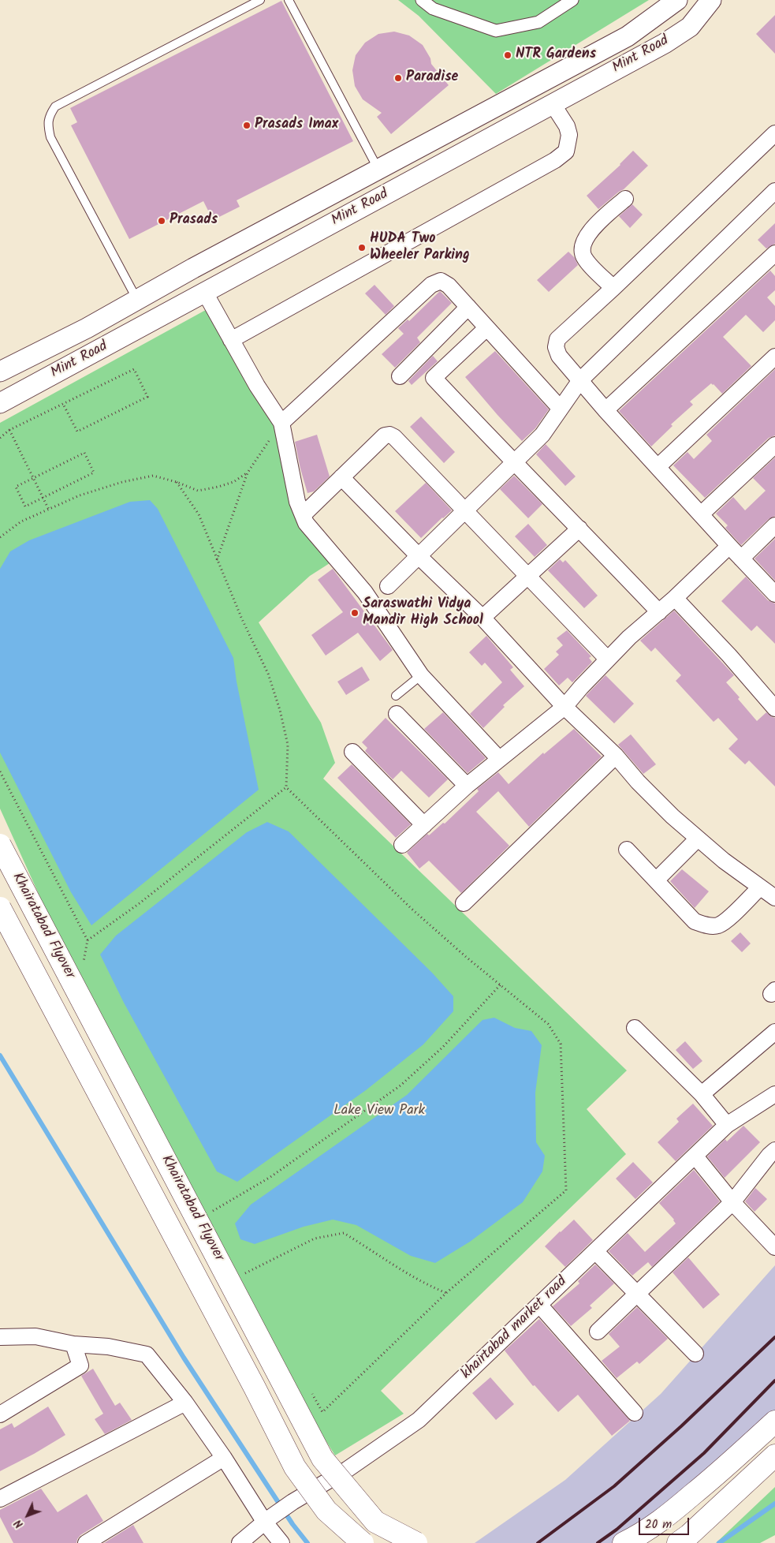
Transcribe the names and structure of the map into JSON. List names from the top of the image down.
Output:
{
  "streets": {
    "main road": ["Khairatabad Flyover"],
    "street": ["Mint Road", "khairtabad market road"]
  },
  "parks": ["Lake View Park"],
  "places": [
    "NTR Gardens",
    "Paradise",
    "Prasads Imax",
    "Prasads",
    "HUDA Two Wheeler Parking",
    "Saraswathi Vidya Mandir High School"
  ],
  "scale_bar": "20 m",
  "north": "bottom left"
}
